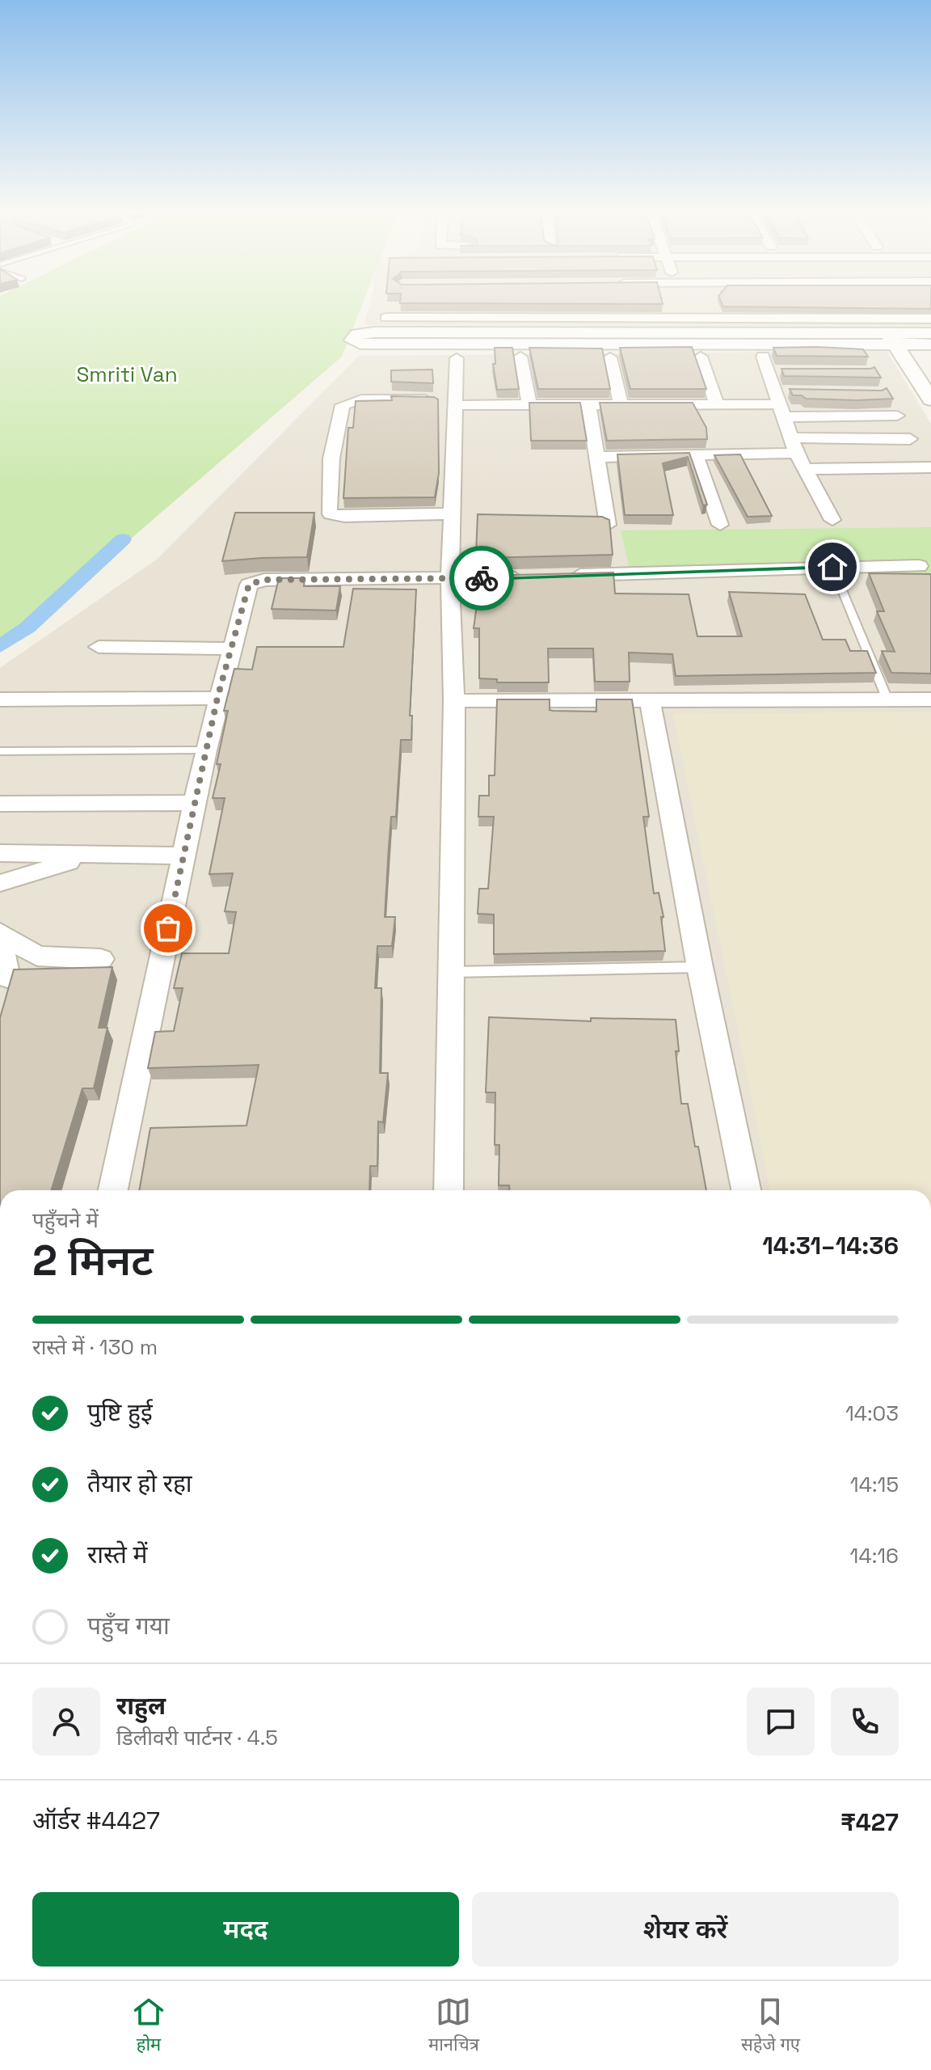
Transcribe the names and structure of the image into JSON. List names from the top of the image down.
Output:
{
  "parks": ["Smriti Van"],
  "page": {
    "heading": ["2 मिनट", "पहुँचने में", "14:31–14:36"],
    "panel": [
      "राहुल",
      "डिलीवरी पार्टनर · 4.5",
      "ऑर्डर #4427",
      "₹427"
    ],
    "bar": "रास्ते में · 130 m",
    "list": [
      ["पुष्टि हुई", "14:03"],
      ["तैयार हो रहा", "14:15"],
      ["रास्ते में", "14:16"],
      "पहुँच गया"
    ],
    "buttons": ["मदद", "शेयर करें"],
    "tabs": ["होम", "मानचित्र", "सहेजे गए"]
  }
}
